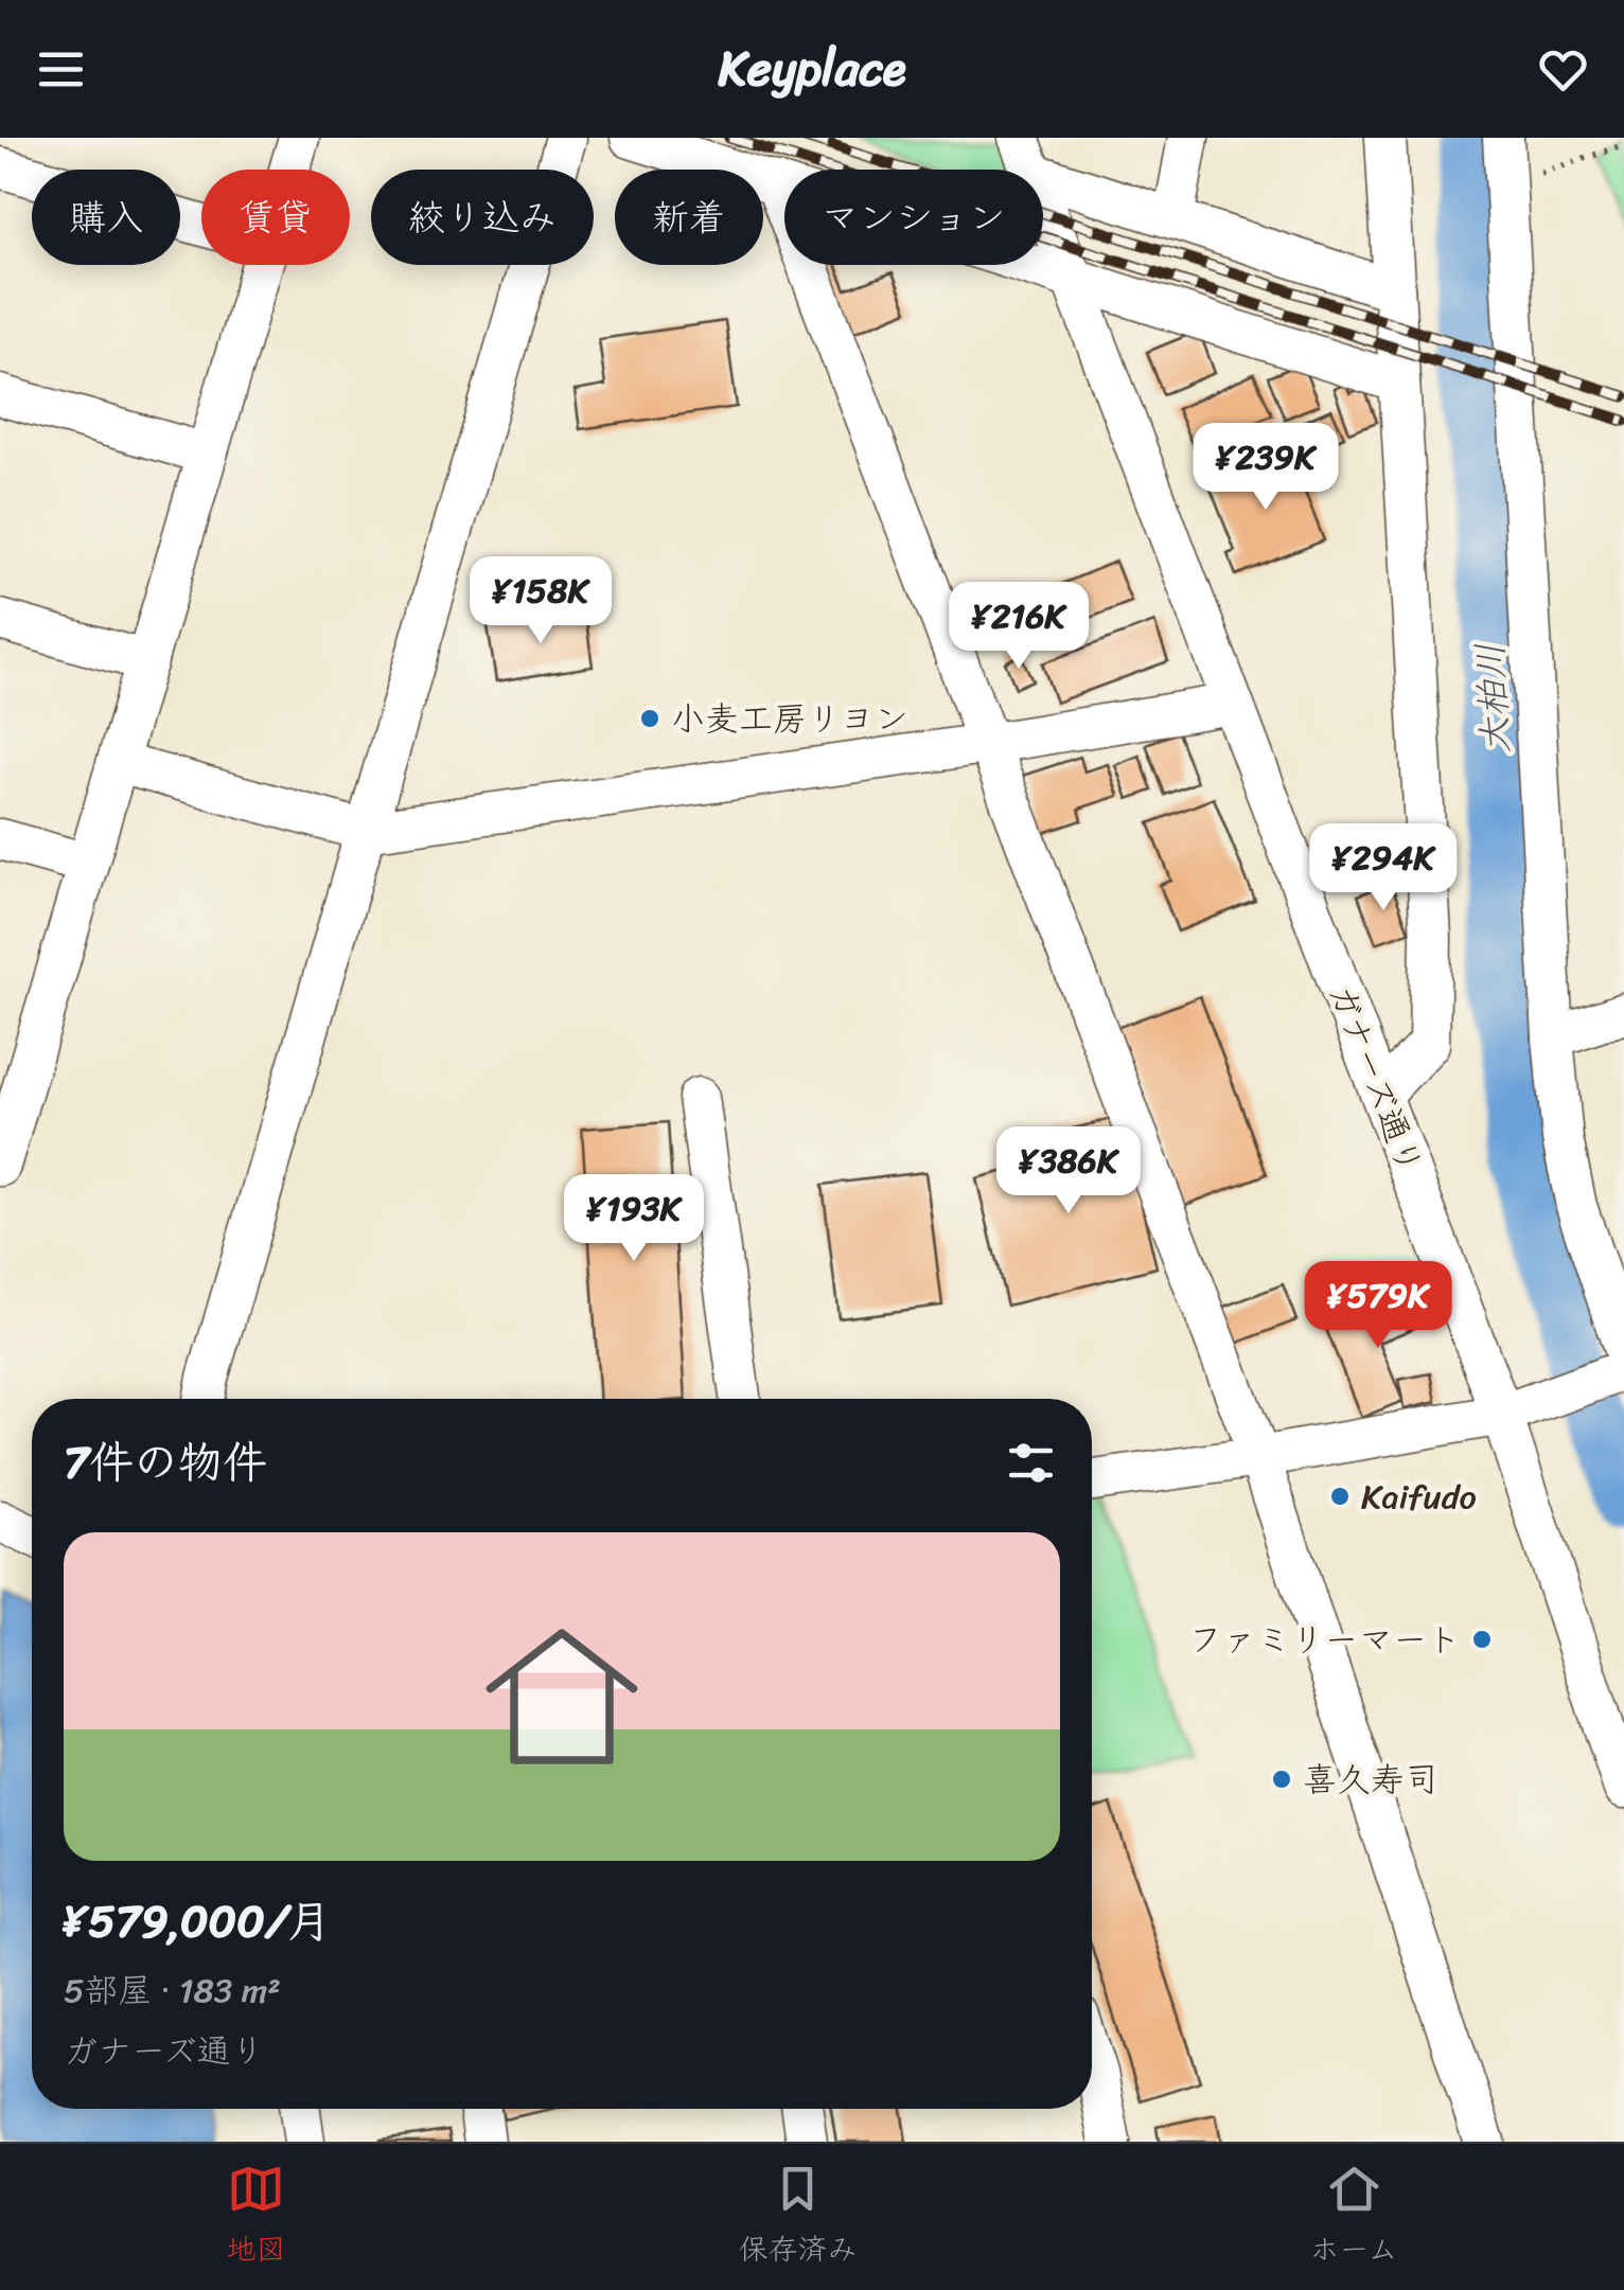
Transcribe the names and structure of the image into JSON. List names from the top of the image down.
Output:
{
  "streets": {
    "street": ["ガナーズ通り"]
  },
  "water": ["大柏川"],
  "places": [
    "小麦工房リヨン",
    "Kaifudo",
    "ファミリーマート",
    "喜久寿司"
  ],
  "page": {
    "header": "Keyplace",
    "chip": [
      "購入",
      "賃貸",
      "絞り込み",
      "新着",
      "マンション"
    ],
    "price": [
      "¥239K",
      "¥158K",
      "¥216K",
      "¥294K",
      "¥386K",
      "¥193K",
      "¥579K"
    ],
    "heading": "7件の物件",
    "list": [
      {
        "name": "¥579,000/月",
        "note": "5部屋 · 183 m² · ガナーズ通り"
      }
    ],
    "tabs": ["地図", "保存済み", "ホーム"]
  }
}
